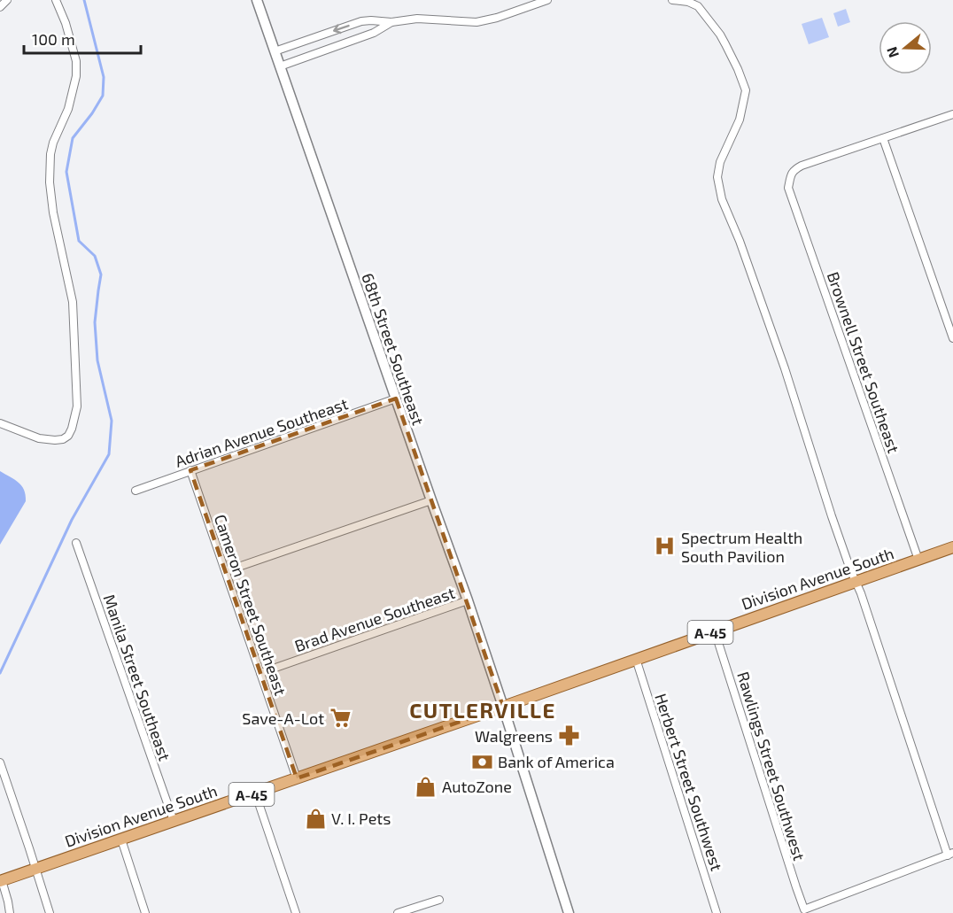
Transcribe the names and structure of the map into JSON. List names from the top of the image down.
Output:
{
  "streets": {
    "main road": ["68th Street Southeast", "Division Avenue South", "A-45"],
    "street": [
      "Brownell Street Southeast",
      "Adrian Avenue Southeast",
      "Cameron Street Southeast",
      "Brad Avenue Southeast",
      "Manila Street Southeast",
      "Rawlings Street Southwest",
      "Herbert Street Southwest"
    ]
  },
  "crossings": [
    ["68th Street Southeast", "Adrian Avenue Southeast"],
    ["68th Street Southeast", "Division Avenue South"],
    ["68th Street Southeast", "Brad Avenue Southeast"],
    ["Brownell Street Southeast", "Division Avenue South"],
    ["Adrian Avenue Southeast", "Cameron Street Southeast"],
    ["Division Avenue South", "Cameron Street Southeast"],
    ["Division Avenue South", "Manila Street Southeast"],
    ["Division Avenue South", "Rawlings Street Southwest"],
    ["Division Avenue South", "Herbert Street Southwest"],
    ["Cameron Street Southeast", "Brad Avenue Southeast"]
  ],
  "districts": ["CUTLERVILLE"],
  "places": {
    "hospital": ["Spectrum Health South Pavilion"],
    "supermarket": ["Save-A-Lot"],
    "pharmacy": ["Walgreens"],
    "bank": ["Bank of America"],
    "shop": ["AutoZone", "V. I. Pets"]
  },
  "scale_bar": "100 m",
  "north": "left"
}
